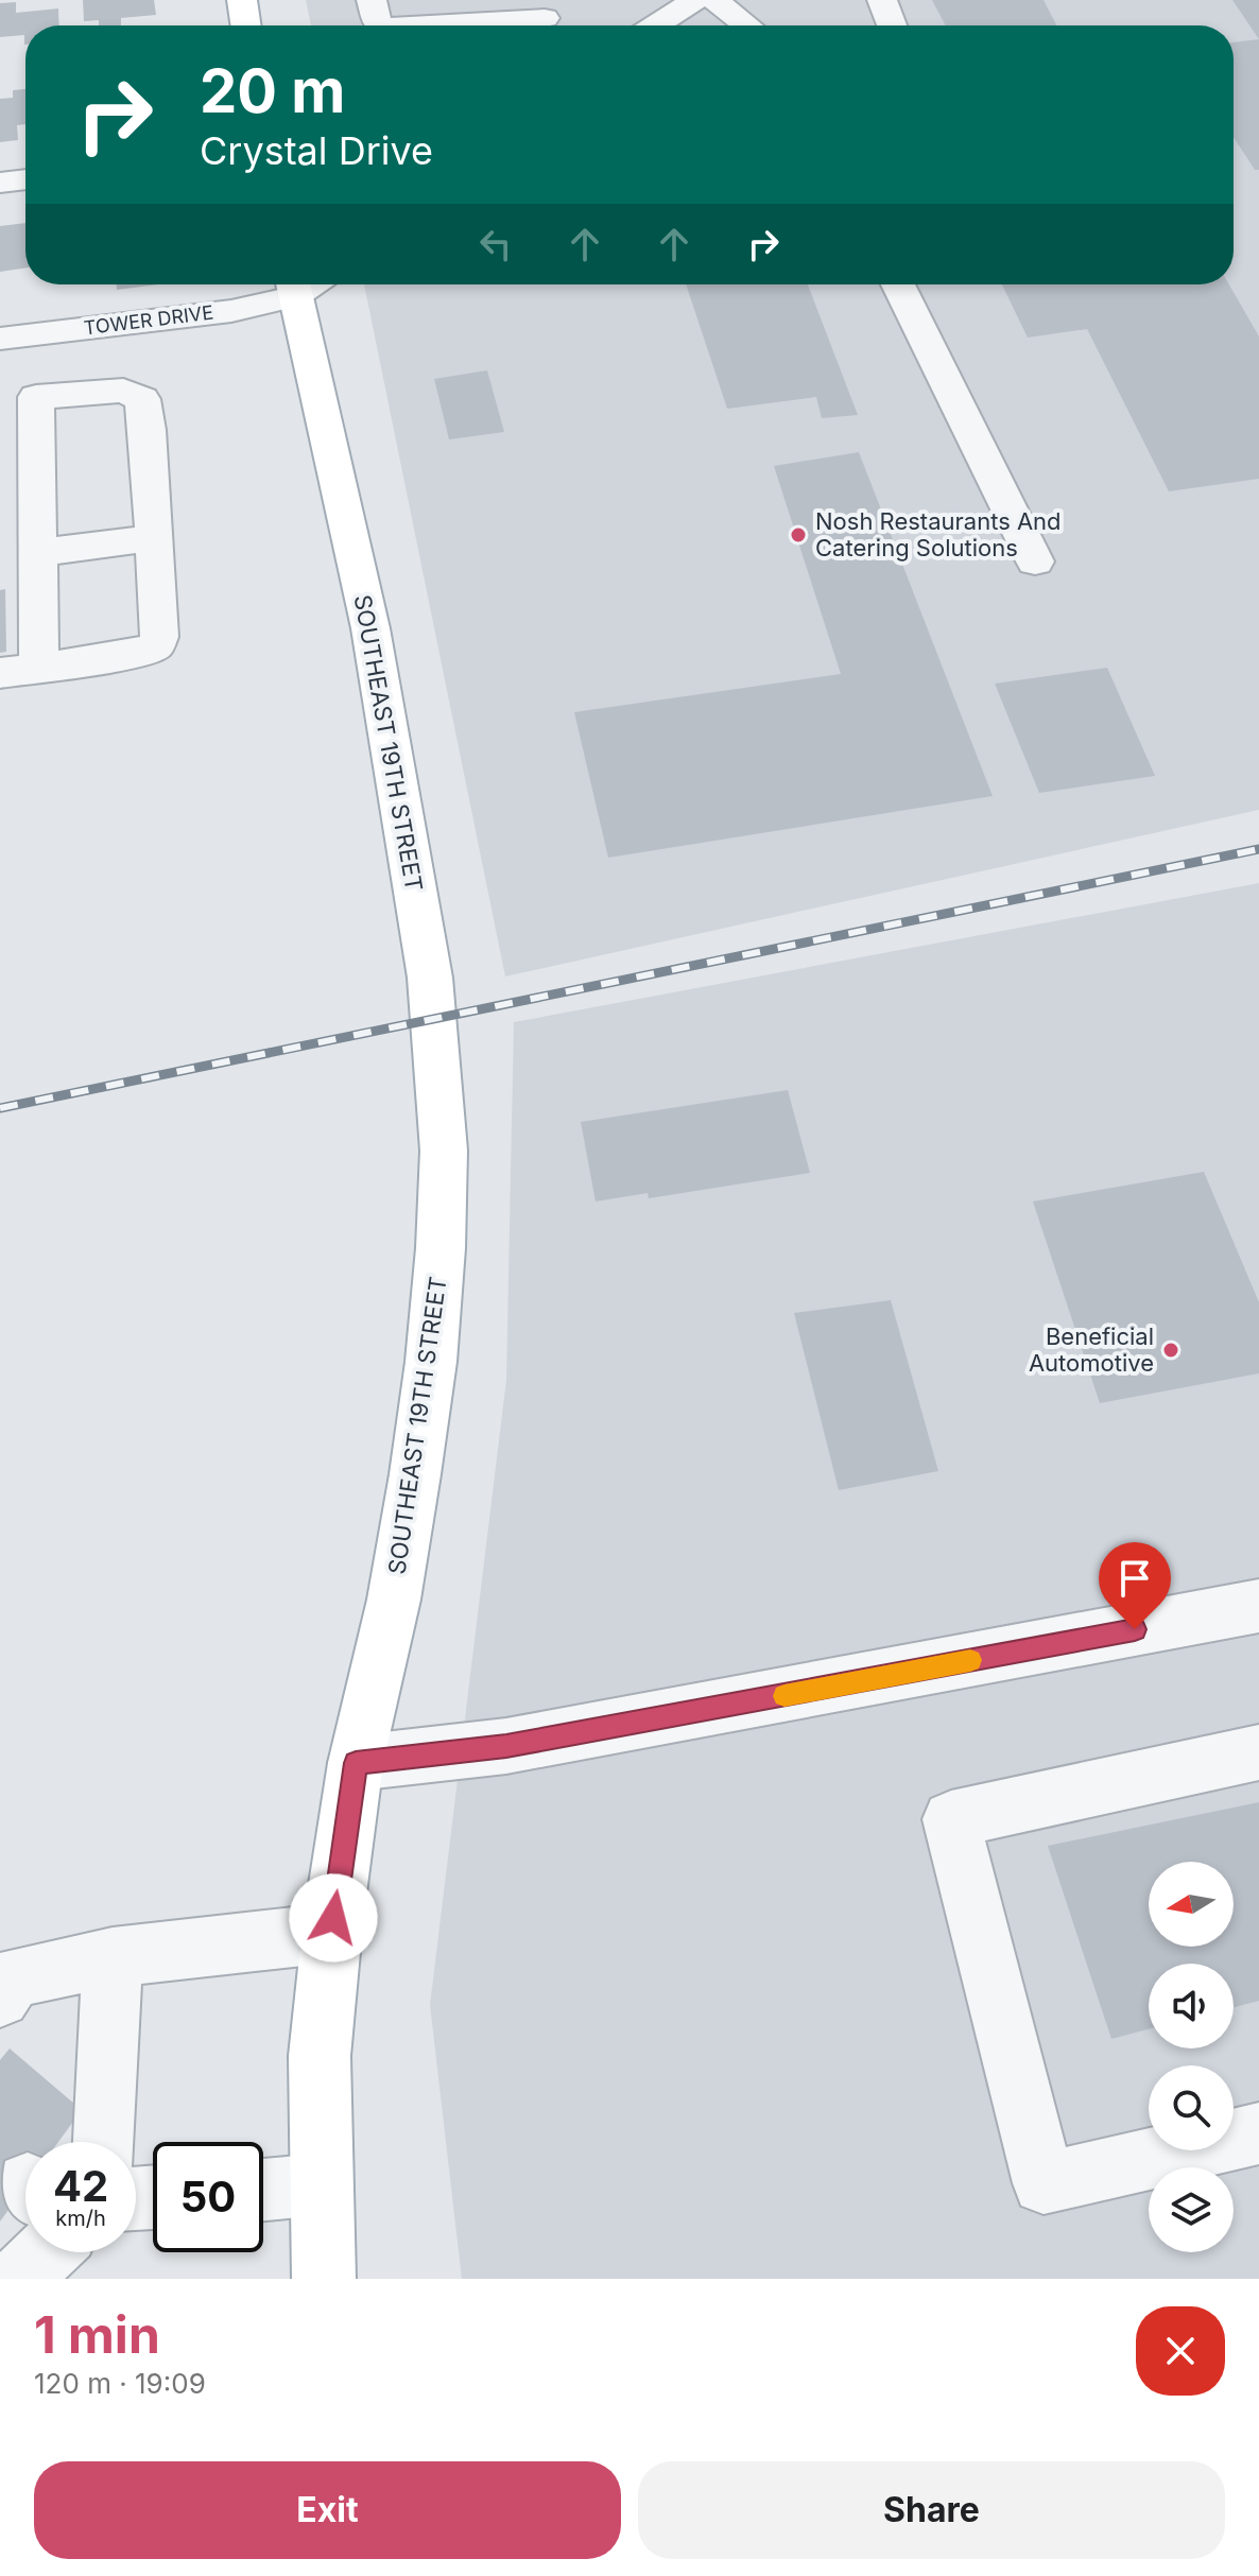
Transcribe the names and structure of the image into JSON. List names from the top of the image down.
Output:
{
  "streets": {
    "main road": ["SOUTHEAST 19TH STREET"],
    "street": ["TOWER DRIVE"]
  },
  "places": ["Nosh Restaurants And Catering Solutions", "Beneficial Automotive"],
  "north": "left",
  "page": {
    "turn": ["20 m", "Crystal Drive"],
    "speed": "42 km/h",
    "limit": "50",
    "heading": ["1 min", "120 m · 19:09"],
    "buttons": ["Exit", "Share"]
  }
}
